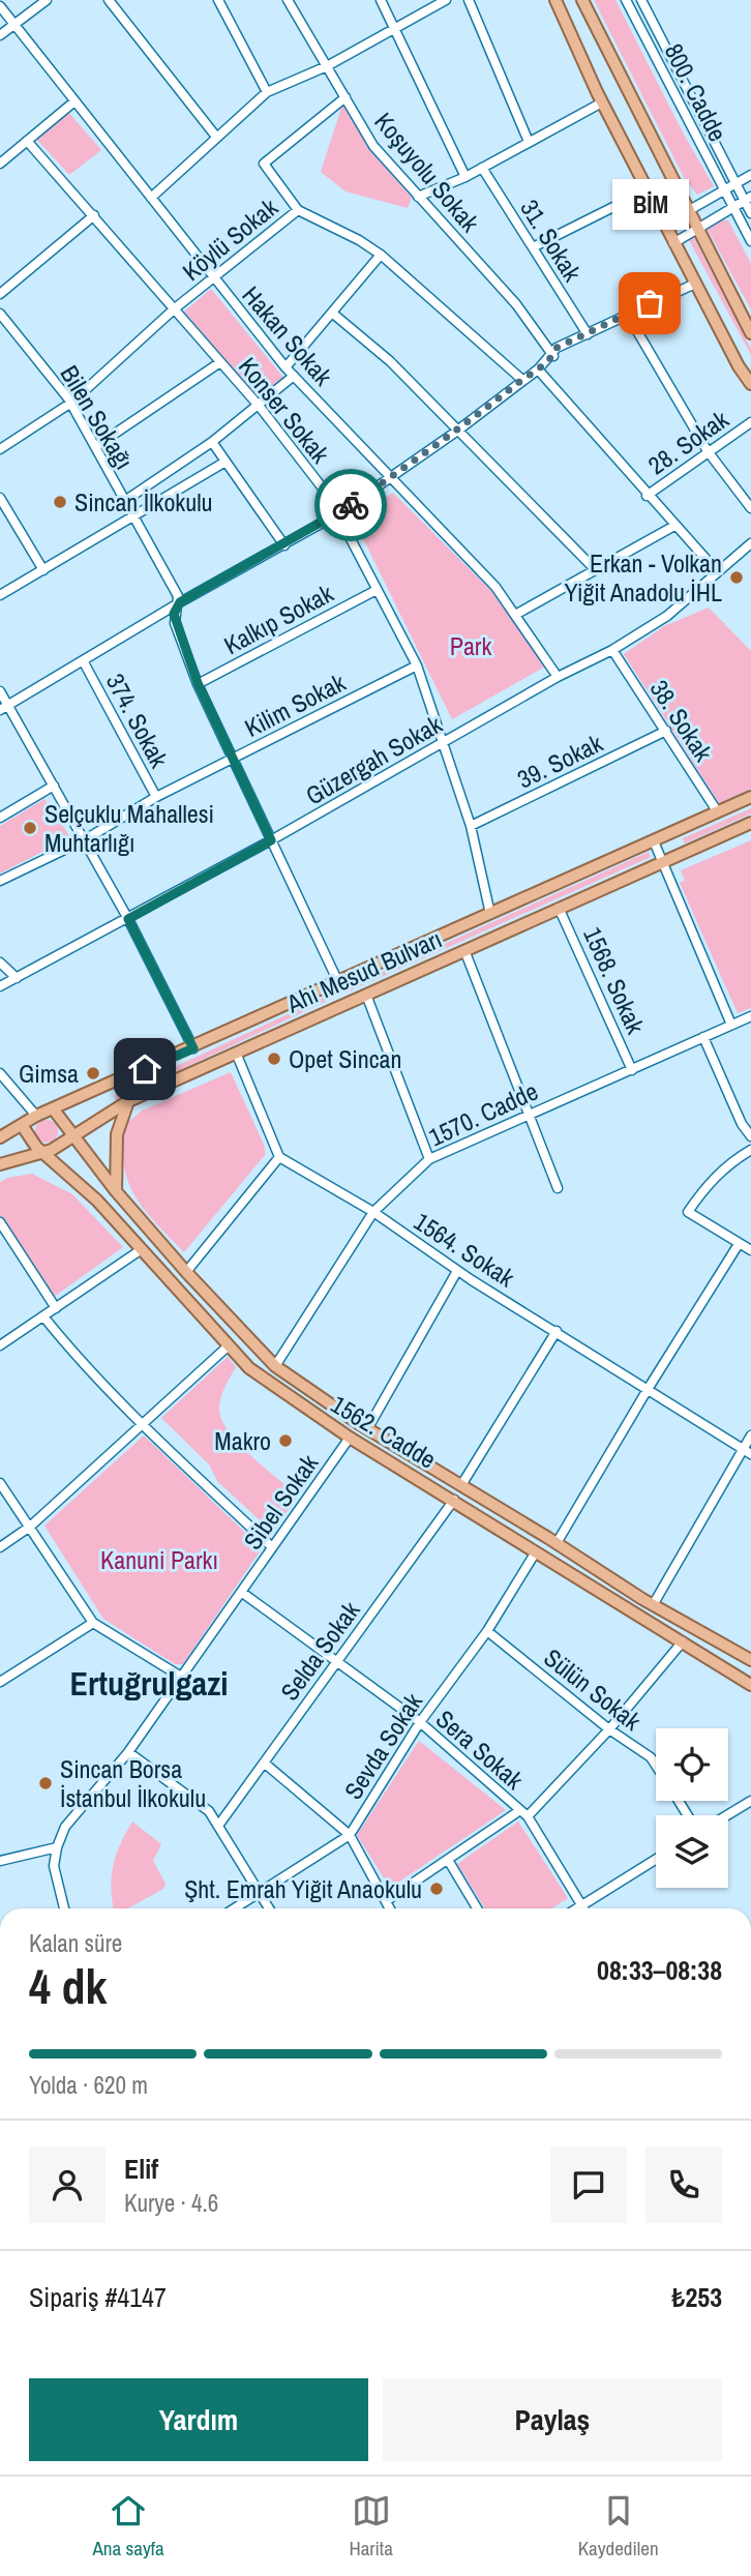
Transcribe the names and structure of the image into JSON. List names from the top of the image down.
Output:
{
  "streets": {
    "main road": ["Ahi Mesud Bulvarı", "1562. Cadde"],
    "street": [
      "800. Cadde",
      "Koşuyolu Sokak",
      "Köylü Sokak",
      "31. Sokak",
      "Hakan Sokak",
      "Konser Sokak",
      "Bilen Sokağı",
      "28. Sokak",
      "Kalkıp Sokak",
      "Kilim Sokak",
      "374. Sokak",
      "38. Sokak",
      "Güzergah Sokak",
      "39. Sokak",
      "1568. Sokak",
      "1570. Cadde",
      "1564. Sokak",
      "Sibel Sokak",
      "Selda Sokak",
      "Sülün Sokak",
      "Sevda Sokak",
      "Sera Sokak"
    ]
  },
  "crossings": [
    ["Köylü Sokak", "Hakan Sokak"],
    ["Köylü Sokak", "Konser Sokak"],
    ["Köylü Sokak", "Bilen Sokağı"],
    ["Hakan Sokak", "Güzergah Sokak"],
    ["Konser Sokak", "Kalkıp Sokak"],
    ["Konser Sokak", "Kilim Sokak"],
    ["Konser Sokak", "Güzergah Sokak"],
    ["Konser Sokak", "39. Sokak"],
    ["Konser Sokak", "Ahi Mesud Bulvarı"],
    ["Kilim Sokak", "374. Sokak"],
    ["38. Sokak", "Güzergah Sokak"],
    ["38. Sokak", "39. Sokak"],
    ["38. Sokak", "Ahi Mesud Bulvarı"],
    ["Ahi Mesud Bulvarı", "1568. Sokak"],
    ["Ahi Mesud Bulvarı", "1562. Cadde"],
    ["1568. Sokak", "1570. Cadde"],
    ["1570. Cadde", "1564. Sokak"],
    ["1570. Cadde", "1562. Cadde"],
    ["1562. Cadde", "Sibel Sokak"],
    ["1562. Cadde", "Selda Sokak"],
    ["1562. Cadde", "Sevda Sokak"],
    ["Sibel Sokak", "Sera Sokak"],
    ["Selda Sokak", "Sera Sokak"],
    ["Sülün Sokak", "Sevda Sokak"],
    ["Sevda Sokak", "Sera Sokak"]
  ],
  "districts": ["Ertuğrulgazi"],
  "parks": ["Park", "Kanuni Parkı"],
  "places": [
    "BİM",
    "Sincan İlkokulu",
    "Erkan - Volkan Yiğit Anadolu İHL",
    "Selçuklu Mahallesi Muhtarlığı",
    "Opet Sincan",
    "Gimsa",
    "Makro",
    "Sincan Borsa İstanbul İlkokulu",
    "Şht. Emrah Yiğit Anaokulu"
  ],
  "page": {
    "bubble": "BİM",
    "heading": ["4 dk", "Kalan süre", "08:33–08:38"],
    "panel": [
      "Elif",
      "Kurye · 4.6",
      "Sipariş #4147",
      "₺253"
    ],
    "bar": "Yolda · 620 m",
    "buttons": ["Yardım", "Paylaş"],
    "tabs": ["Ana sayfa", "Harita", "Kaydedilen"]
  }
}
